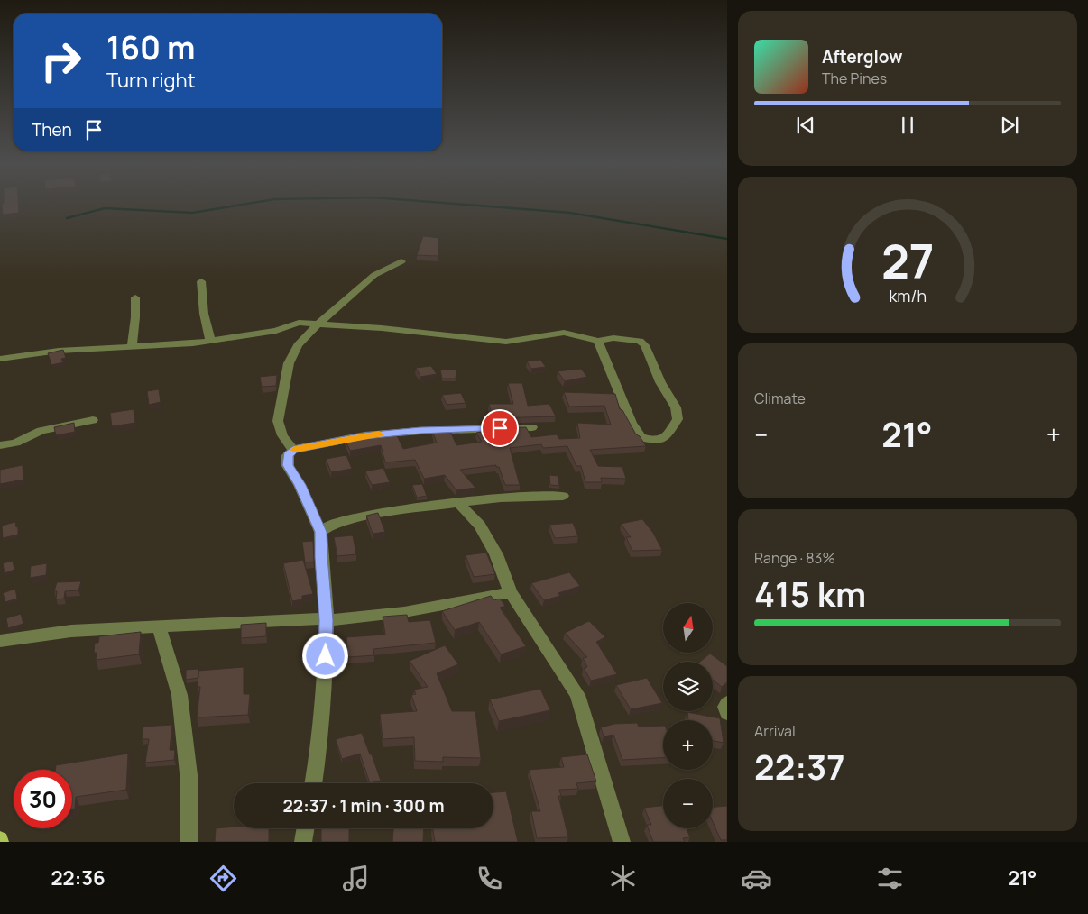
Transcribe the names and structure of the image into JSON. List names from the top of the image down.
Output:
{
  "north": "top",
  "page": {
    "turn": ["160 m", "Turn right"],
    "song": ["Afterglow", "The Pines"],
    "then": "Then",
    "tile": [
      "Climate",
      ["Range · 83%", "415 km"],
      ["Arrival", "22:37"]
    ],
    "heat": ["−", "21°", "+"],
    "map_buttons": ["+", "−"],
    "limit": "30",
    "trip": "22:37 · 1 min · 300 m",
    "tabs": ["22:36", "21°"],
    "gauge": ["27", "km/h"]
  }
}
